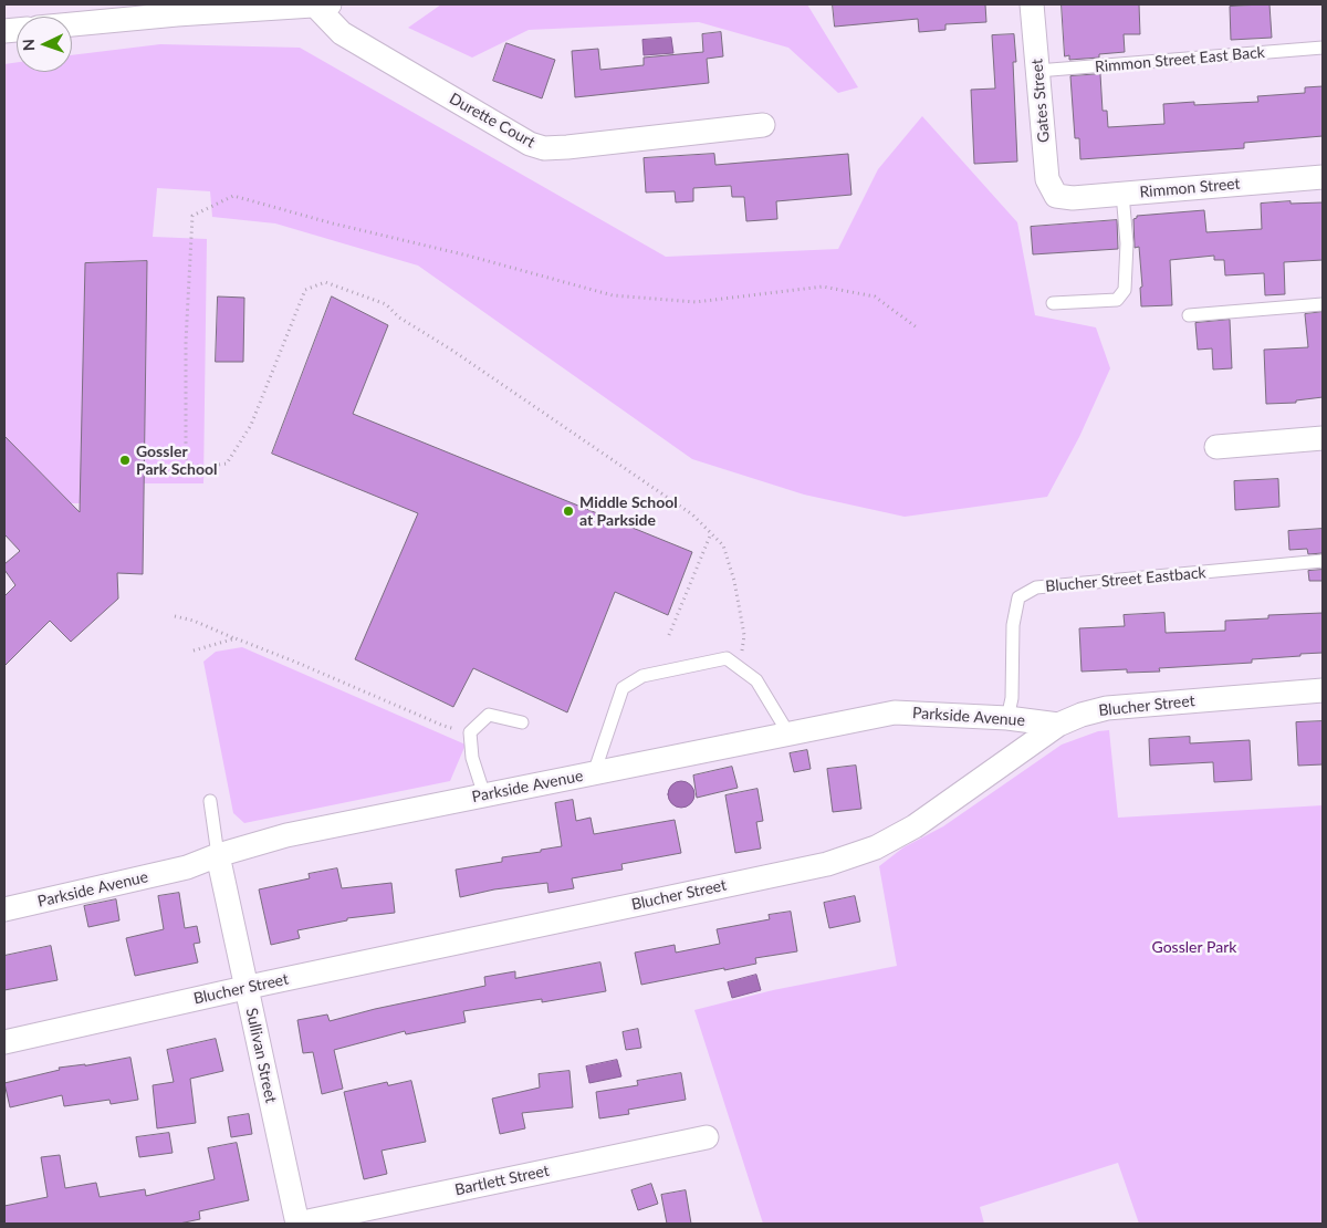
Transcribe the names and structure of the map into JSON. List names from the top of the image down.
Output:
{
  "streets": {
    "street": [
      "Gates Street",
      "Durette Court",
      "Rimmon Street",
      "Blucher Street",
      "Parkside Avenue",
      "Sullivan Street",
      "Bartlett Street"
    ],
    "lane": ["Rimmon Street East Back", "Blucher Street Eastback"]
  },
  "crossings": [
    ["Rimmon Street East Back", "Gates Street"],
    ["Gates Street", "Rimmon Street"],
    ["Blucher Street Eastback", "Parkside Avenue"],
    ["Blucher Street", "Parkside Avenue"],
    ["Blucher Street", "Sullivan Street"],
    ["Parkside Avenue", "Sullivan Street"],
    ["Sullivan Street", "Bartlett Street"]
  ],
  "parks": ["Gossler Park"],
  "places": ["Gossler Park School", "Middle School at Parkside"],
  "north": "left"
}
